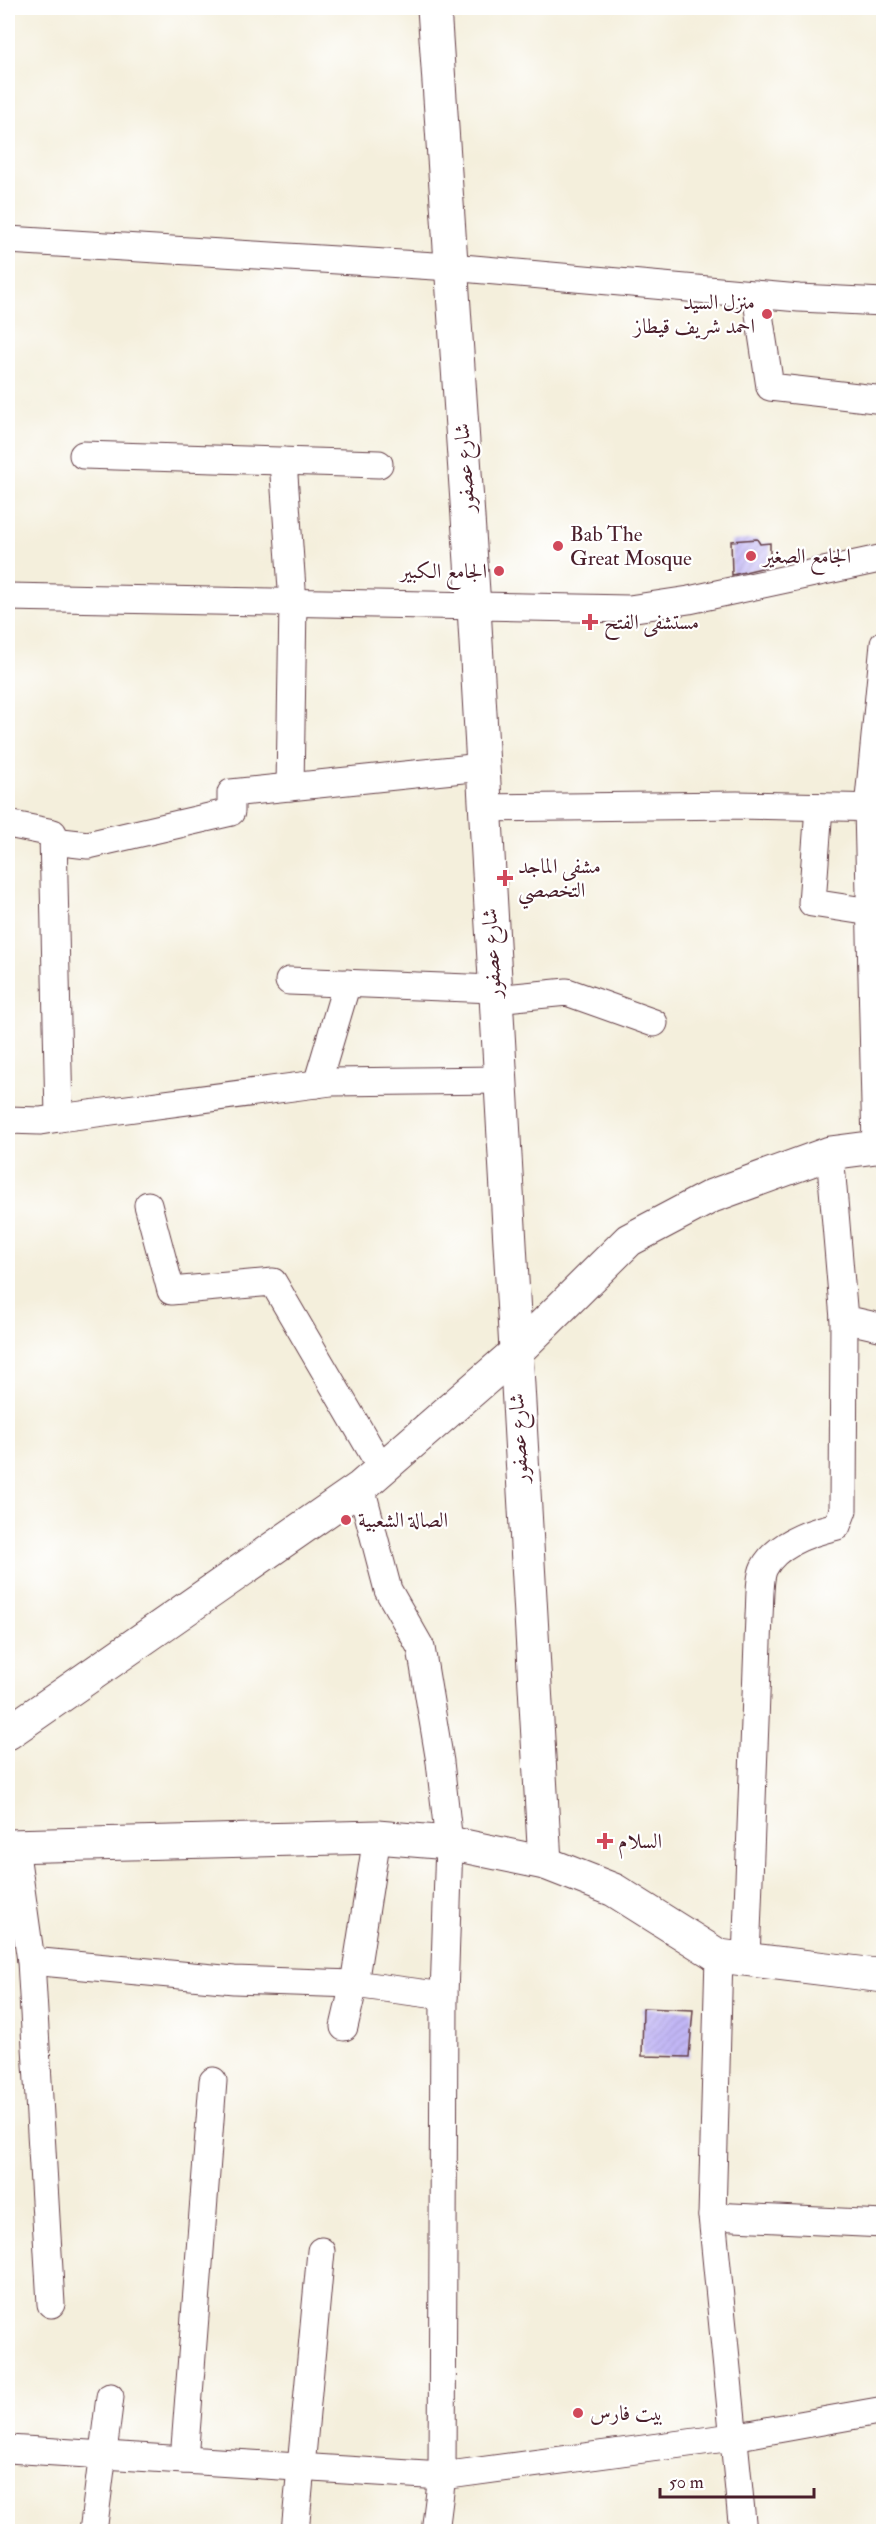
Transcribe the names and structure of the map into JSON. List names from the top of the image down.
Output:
{
  "streets": {
    "main road": ["شارع عصفور"]
  },
  "places": {
    "other": [
      "منزل السيد احمد شريف قيطاز",
      "Bab The Great Mosque",
      "الجامع الصغير",
      "الجامع الكبير",
      "الصالة الشعبية",
      "بيت فارس"
    ],
    "health": ["مستشفى الفتح", "مشفى الماجد التخصصي", "السلام"]
  },
  "scale_bar": "50 m"
}
